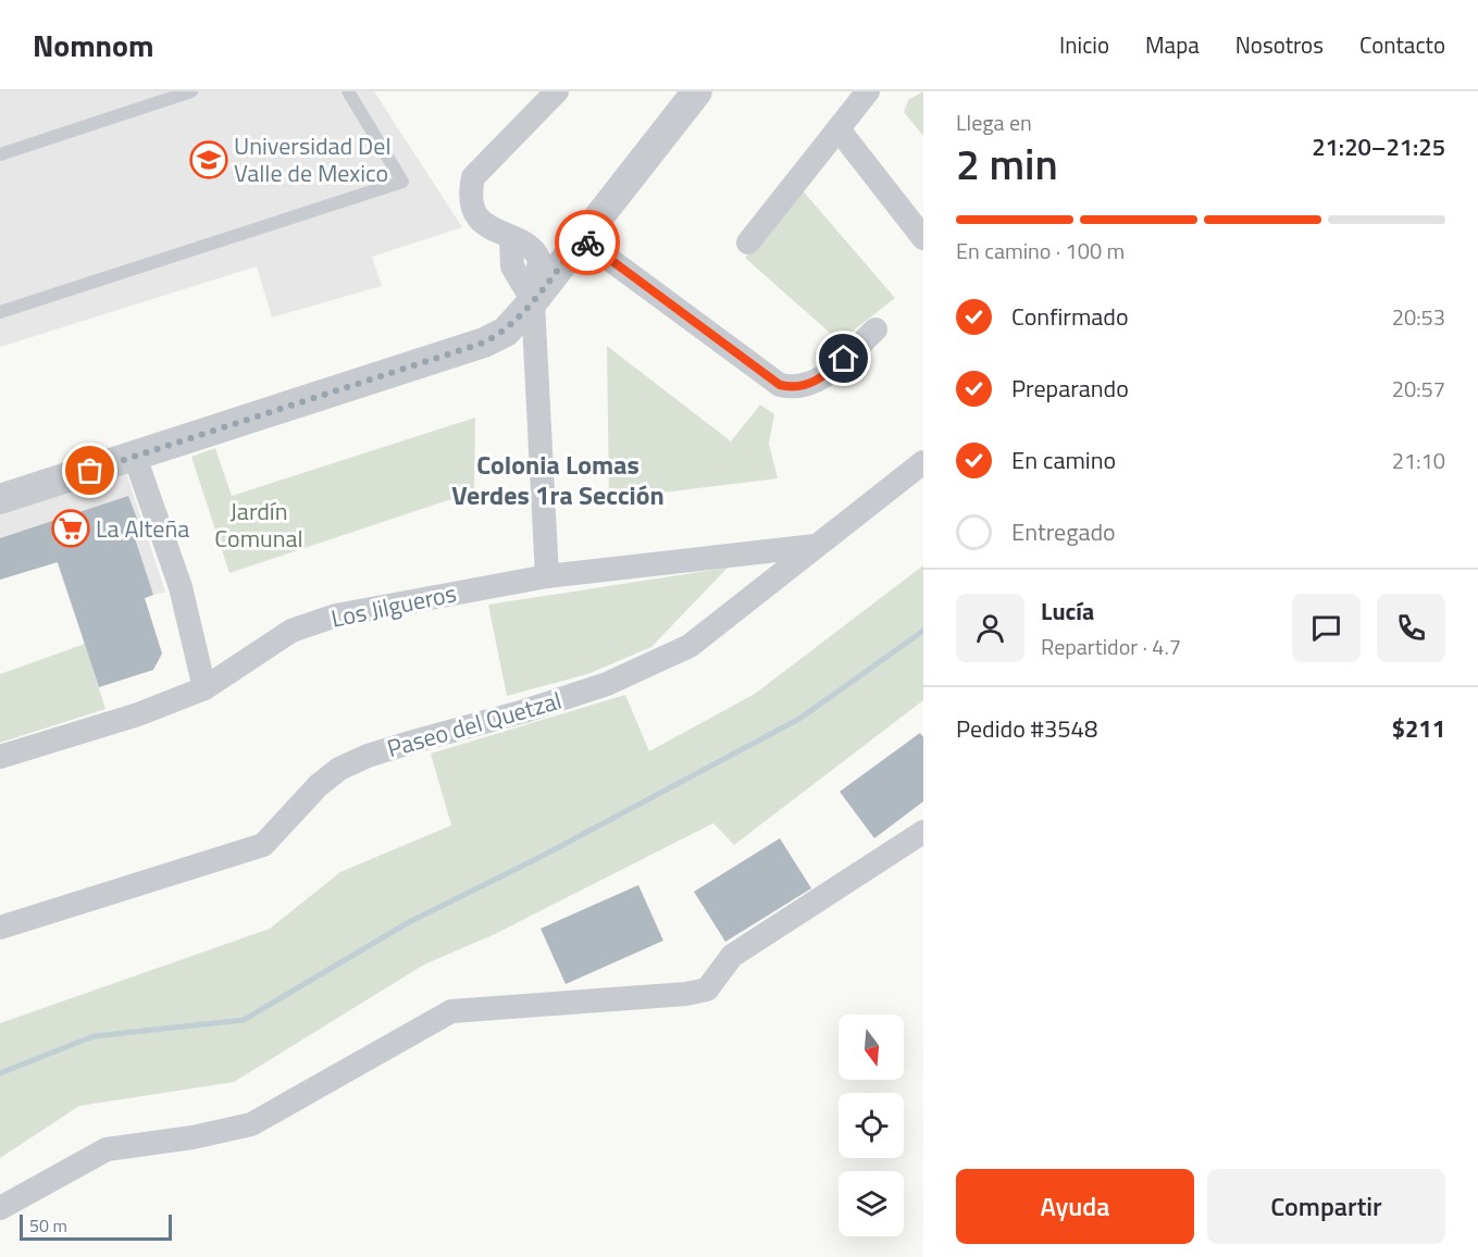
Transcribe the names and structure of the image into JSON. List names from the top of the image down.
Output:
{
  "streets": {
    "street": ["Los Jilgueros", "Paseo del Quetzal"]
  },
  "crossings": [
    ["Los Jilgueros", "Paseo del Quetzal"]
  ],
  "districts": ["Colonia Lomas Verdes 1ra Sección"],
  "parks": ["Jardín Comunal"],
  "places": {
    "school or university": ["Universidad Del Valle de Mexico"],
    "supermarket": ["La Alteña"]
  },
  "scale_bar": "50 m",
  "north": "bottom",
  "page": {
    "header": "Nomnom",
    "nav": [
      "Inicio",
      "Mapa",
      "Nosotros",
      "Contacto"
    ],
    "heading": ["2 min", "Llega en", "21:20–21:25"],
    "panel": [
      "Lucía",
      "Repartidor · 4.7",
      "Pedido #3548",
      "$211"
    ],
    "bar": "En camino · 100 m",
    "list": [
      ["Confirmado", "20:53"],
      ["Preparando", "20:57"],
      ["En camino", "21:10"],
      "Entregado"
    ],
    "buttons": ["Ayuda", "Compartir"],
    "scale": "50 m"
  }
}
